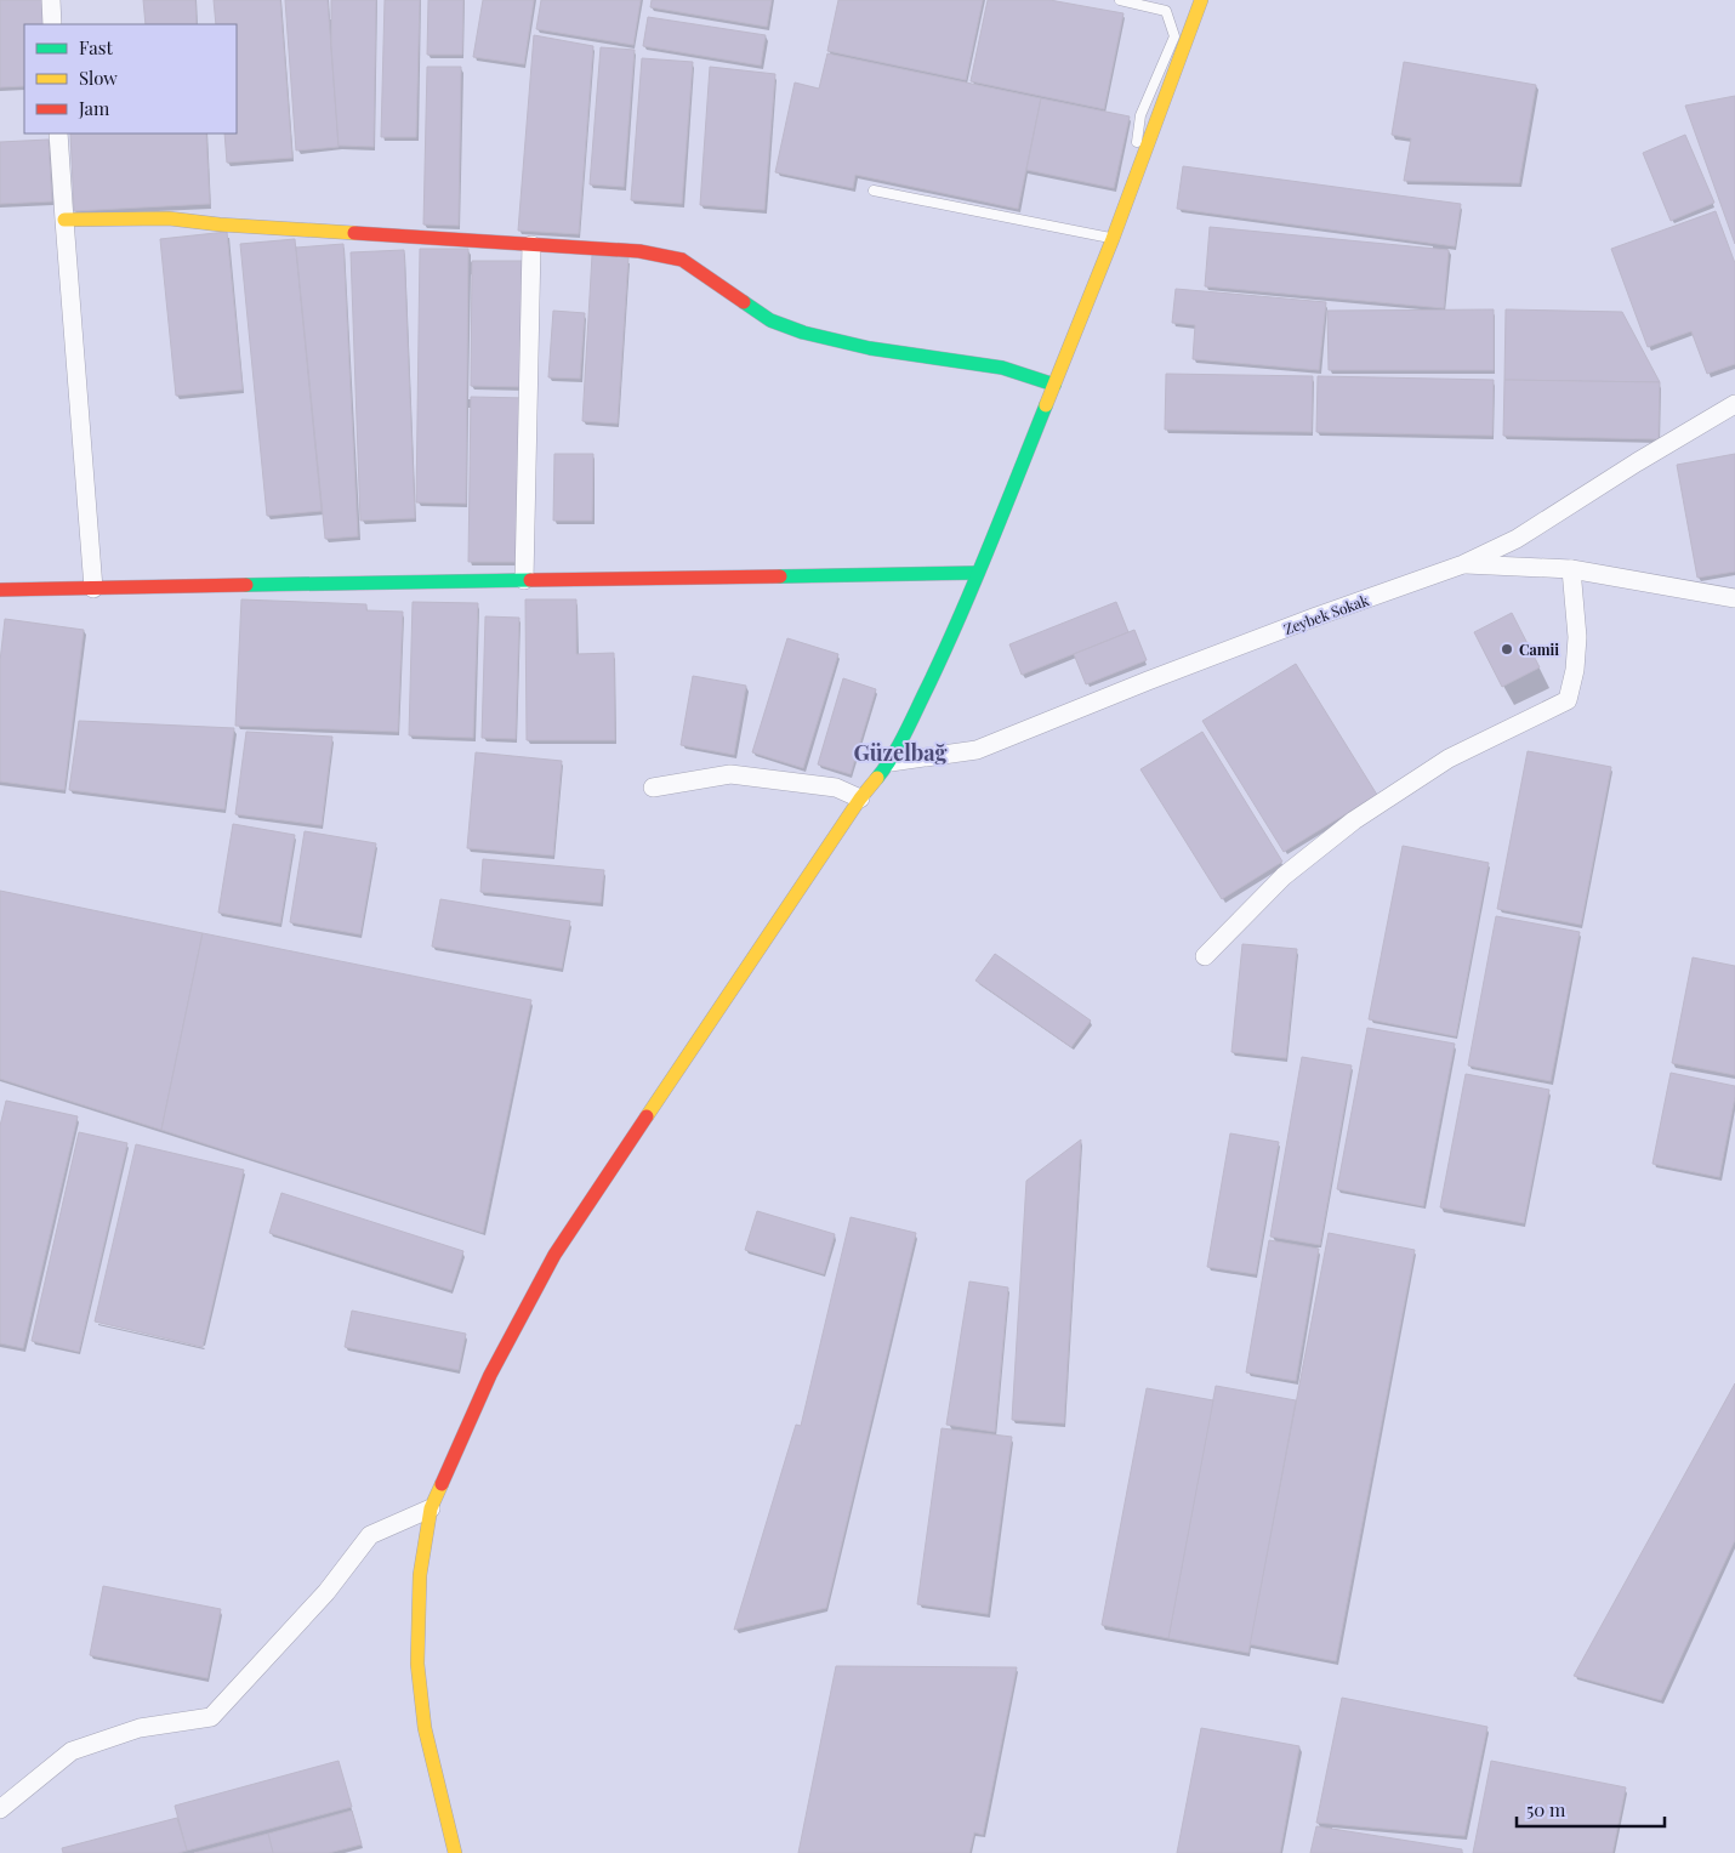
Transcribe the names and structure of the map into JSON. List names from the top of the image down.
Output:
{
  "streets": {
    "street": ["Zeybek Sokak"]
  },
  "districts": ["Güzelbağ"],
  "places": ["Camii"],
  "legend": ["Fast", "Slow", "Jam"],
  "scale_bar": "50 m"
}
